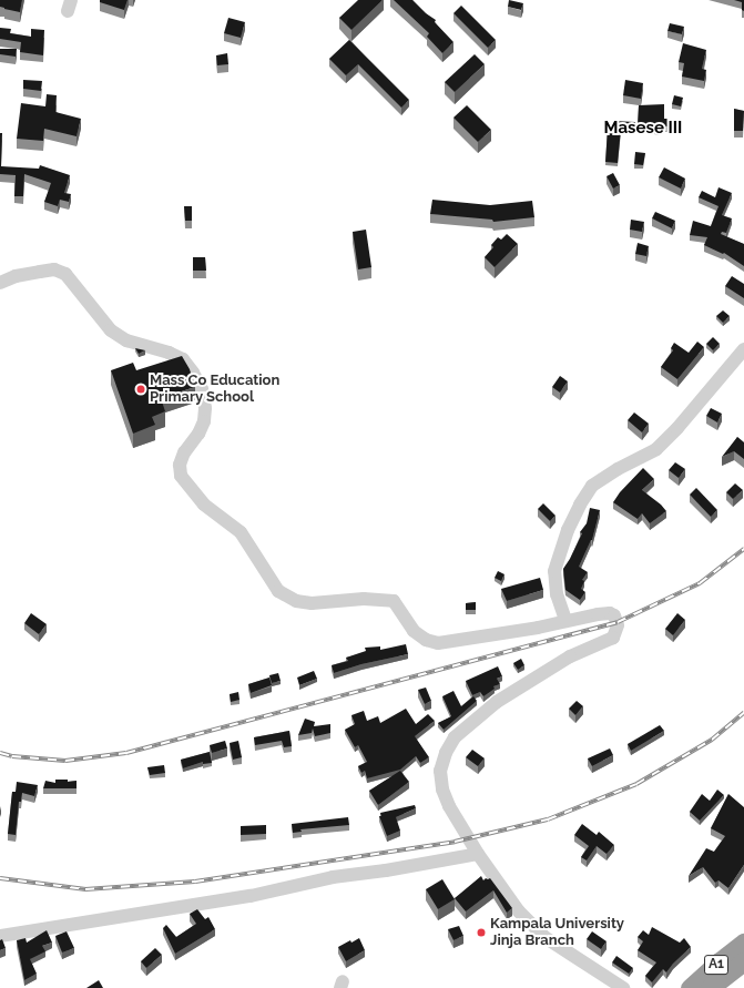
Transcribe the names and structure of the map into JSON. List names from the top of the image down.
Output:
{
  "streets": {
    "highway": ["A1"]
  },
  "districts": ["Masese III"],
  "places": ["Mass Co Education Primary School", "Kampala University Jinja Branch"]
}
